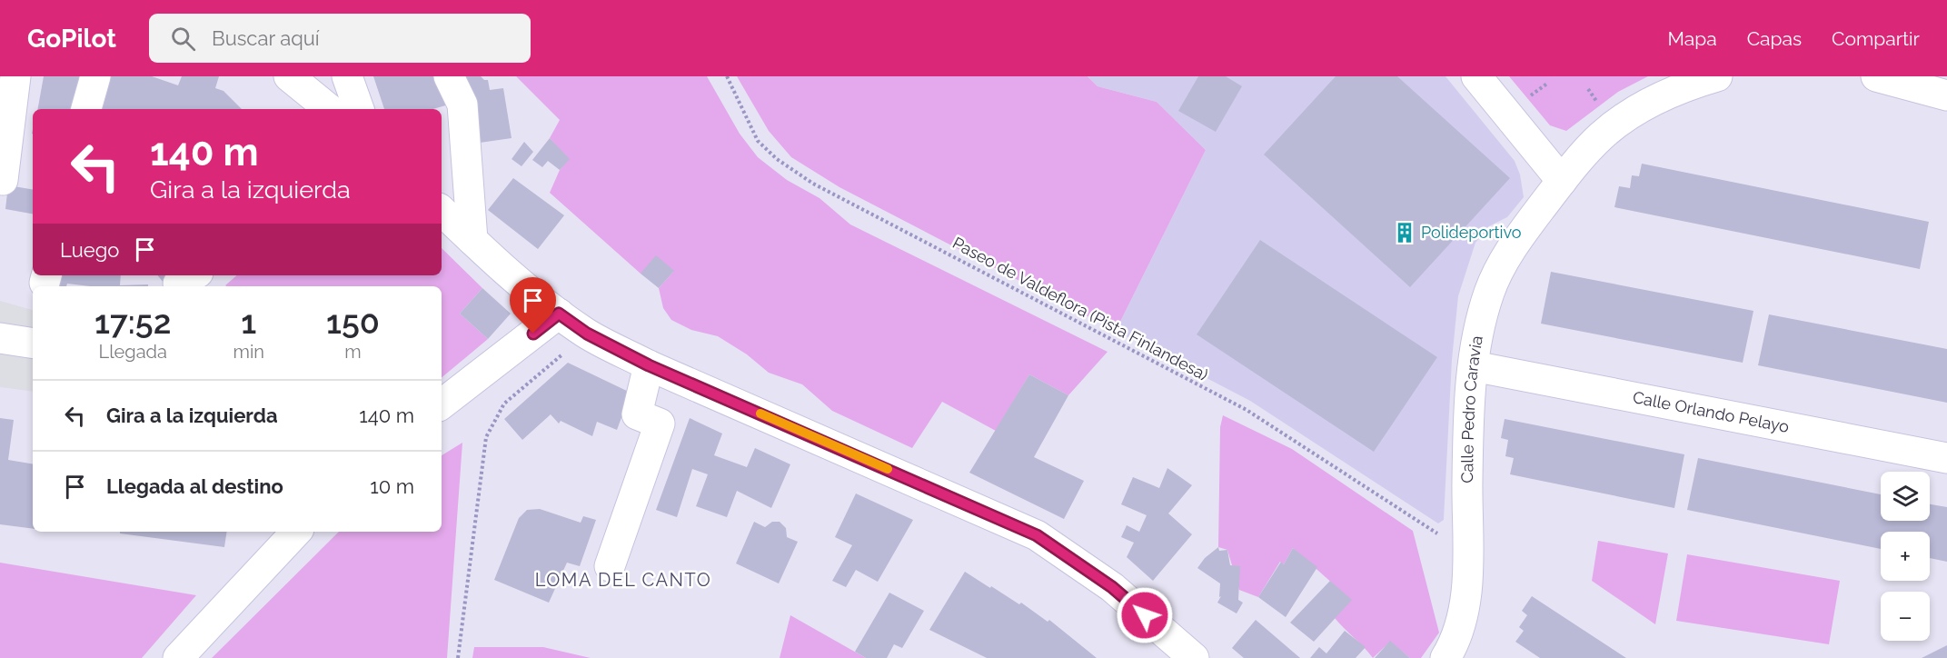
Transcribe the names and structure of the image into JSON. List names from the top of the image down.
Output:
{
  "streets": {
    "street": ["Calle Pedro Caravia", "Calle Orlando Pelayo"],
    "path": ["Paseo de Valdeflora (Pista Finlandesa)"]
  },
  "crossings": [
    ["Calle Pedro Caravia", "Calle Orlando Pelayo"]
  ],
  "districts": ["LOMA DEL CANTO"],
  "places": {
    "building": ["Polideportivo"]
  },
  "page": {
    "header": "GoPilot",
    "search": "Buscar aquí",
    "nav": ["Mapa", "Capas", "Compartir"],
    "turn": ["140 m", "Gira a la izquierda"],
    "then": "Luego",
    "eta": [
      "17:52",
      "Llegada",
      "1",
      "min",
      "150",
      "m"
    ],
    "list": [
      {
        "name": "Gira a la izquierda",
        "value": "140 m"
      },
      {
        "name": "Llegada al destino",
        "value": "10 m"
      }
    ],
    "map_buttons": ["+", "−"]
  }
}
